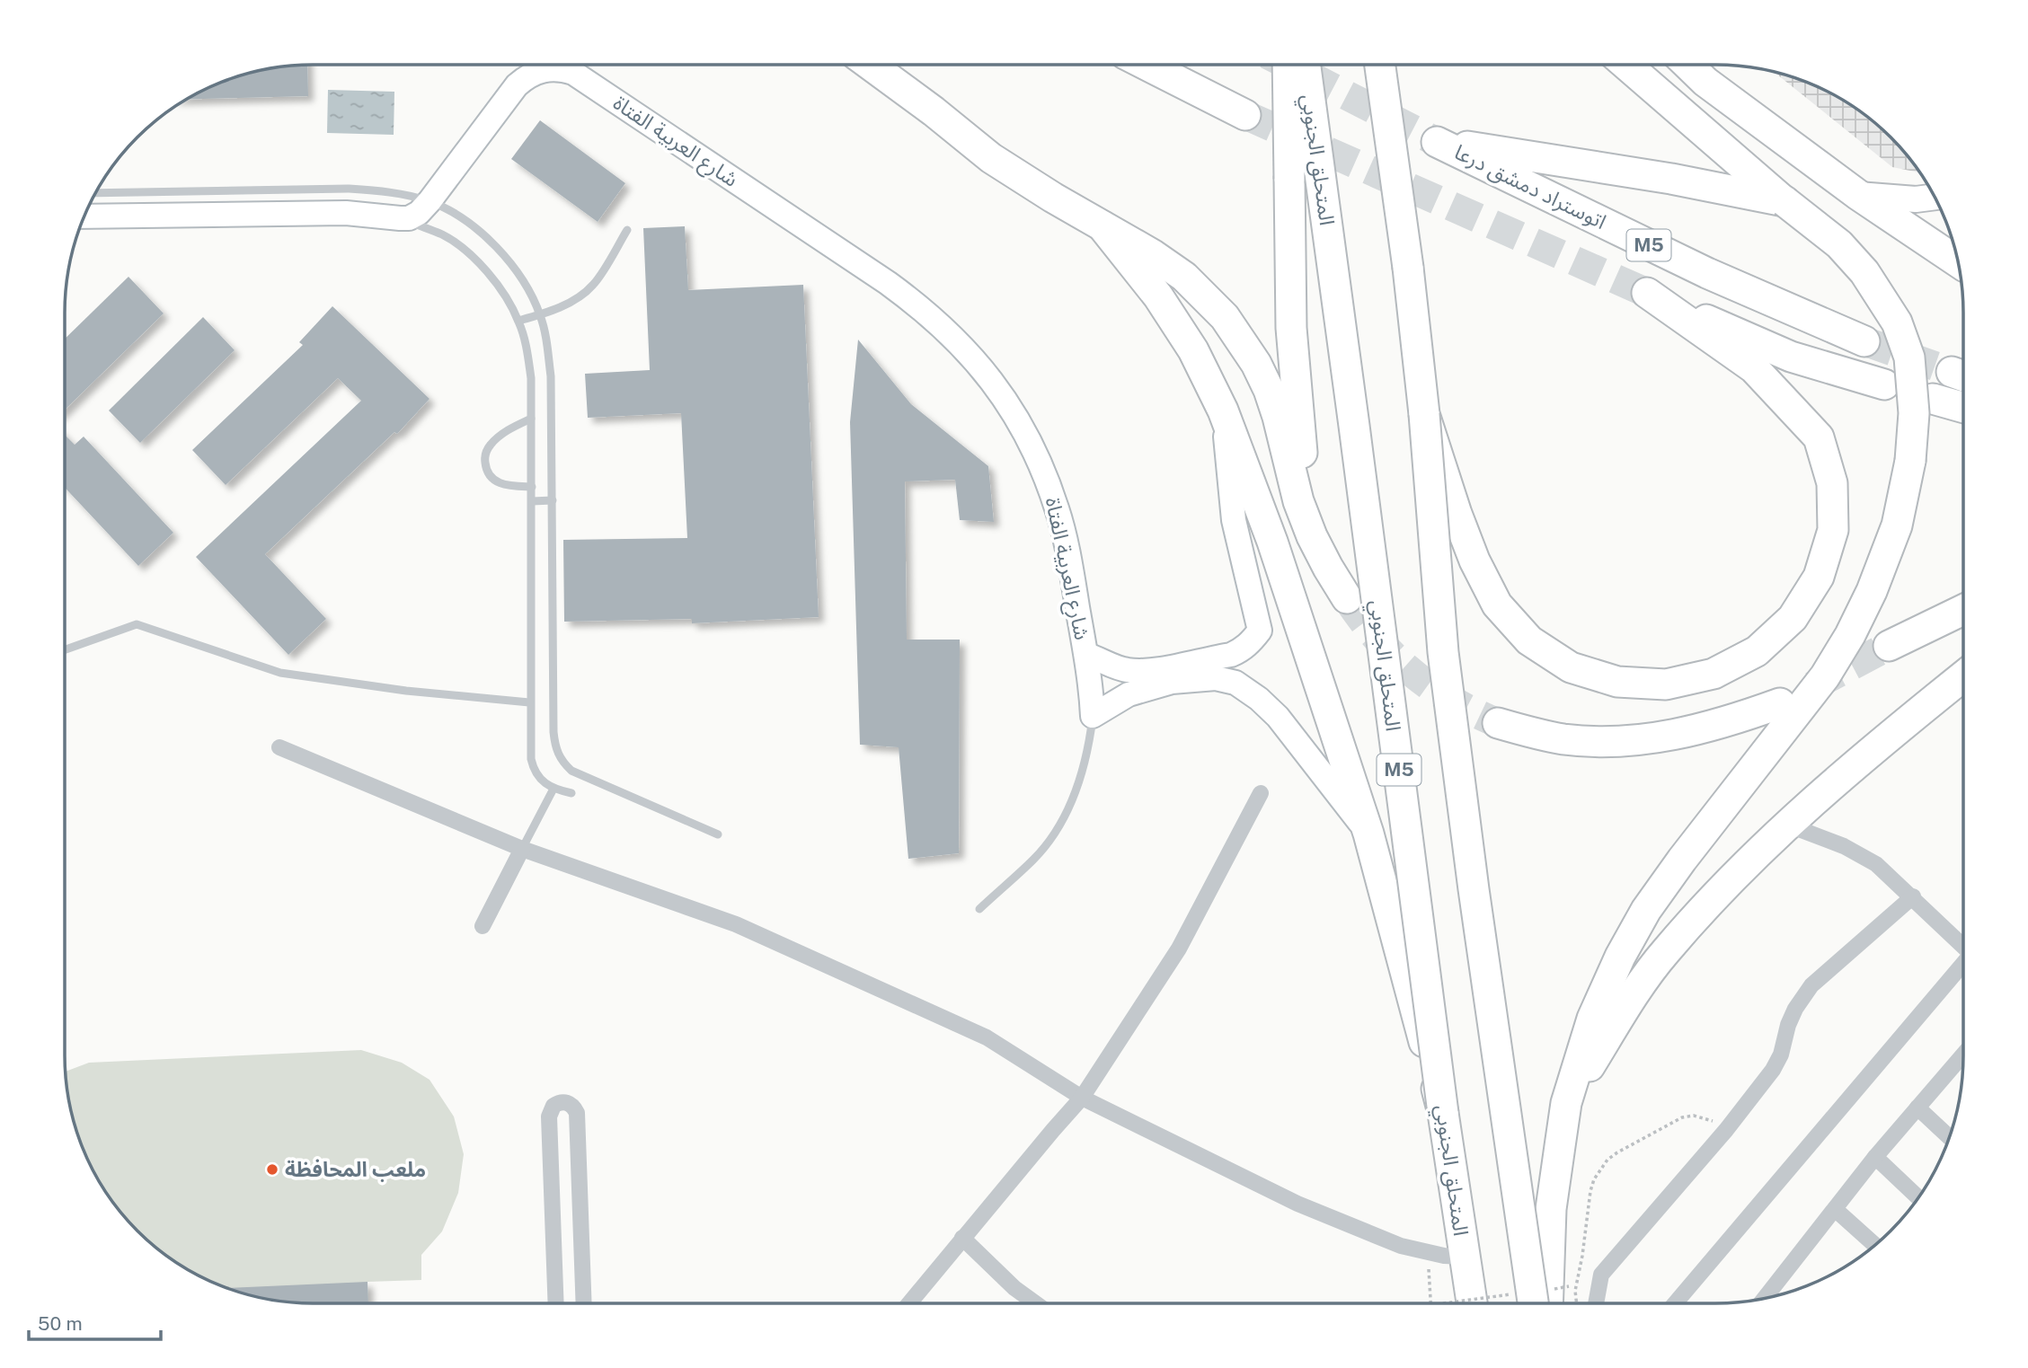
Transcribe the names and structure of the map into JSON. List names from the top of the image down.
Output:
{
  "streets": {
    "highway": ["المتحلق الجنوبي", "اتوستراد دمشق درعا", "M5"],
    "street": ["شارع العربية الفتاة"]
  },
  "places": ["ملعب المحافظة"],
  "scale_bar": "50 m"
}
